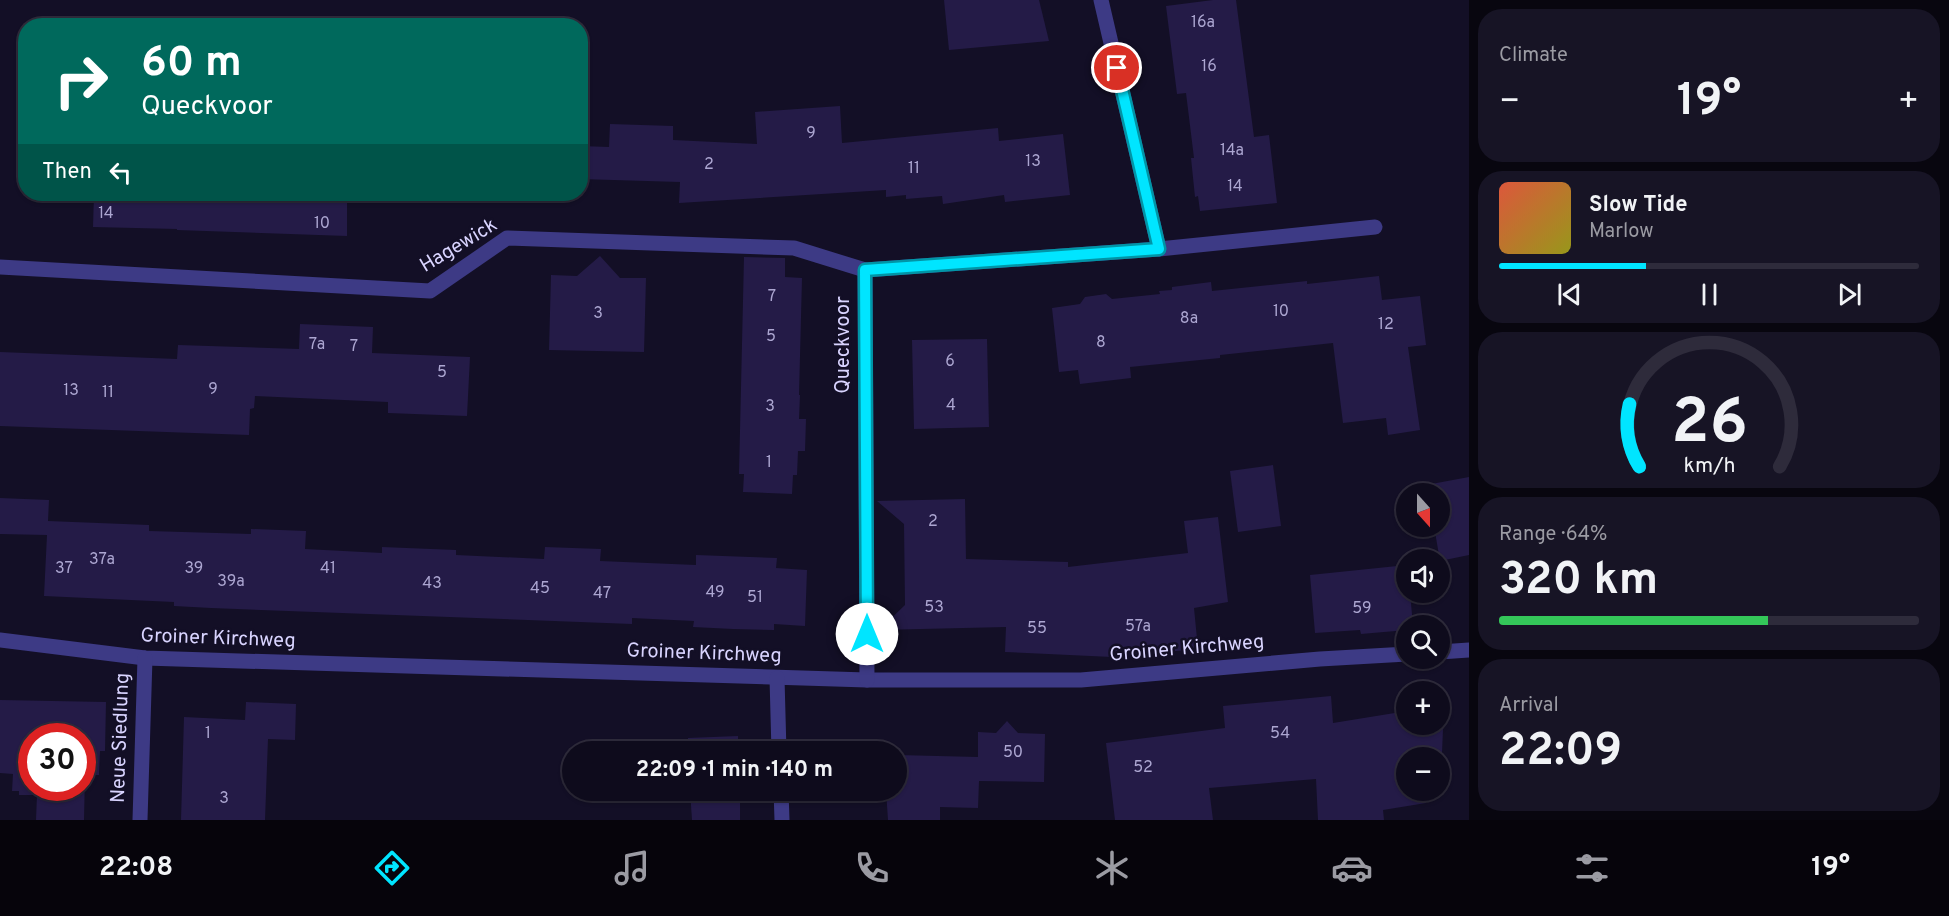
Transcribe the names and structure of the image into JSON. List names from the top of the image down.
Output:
{
  "streets": {
    "street": [
      "Hagewick",
      "Queckvoor",
      "Groiner Kirchweg",
      "Neue Siedlung"
    ]
  },
  "crossings": [
    ["Hagewick", "Queckvoor"],
    ["Queckvoor", "Groiner Kirchweg"],
    ["Groiner Kirchweg", "Neue Siedlung"]
  ],
  "house_numbers": [
    "16a",
    "16",
    "9",
    "14a",
    "13",
    "2",
    "11",
    "14",
    "14",
    "10",
    "7",
    "10",
    "3",
    "8a",
    "12",
    "5",
    "8",
    "7a",
    "7",
    "6",
    "5",
    "9",
    "13",
    "11",
    "4",
    "3",
    "1",
    "2",
    "37a",
    "37",
    "39",
    "41",
    "39a",
    "43",
    "45",
    "49",
    "47",
    "51",
    "53",
    "59",
    "57a",
    "55",
    "1",
    "54",
    "50",
    "52",
    "3"
  ],
  "north": "bottom",
  "page": {
    "tile": [
      "Climate",
      ["Range · 64%", "320 km"],
      ["Arrival", "22:09"]
    ],
    "turn": ["60 m", "Queckvoor"],
    "heat": ["−", "19°", "+"],
    "then": "Then",
    "song": ["Slow Tide", "Marlow"],
    "map_buttons": ["+", "−"],
    "limit": "30",
    "trip": "22:09 · 1 min · 140 m",
    "tabs": ["22:08", "19°"],
    "gauge": ["26", "km/h"]
  }
}
